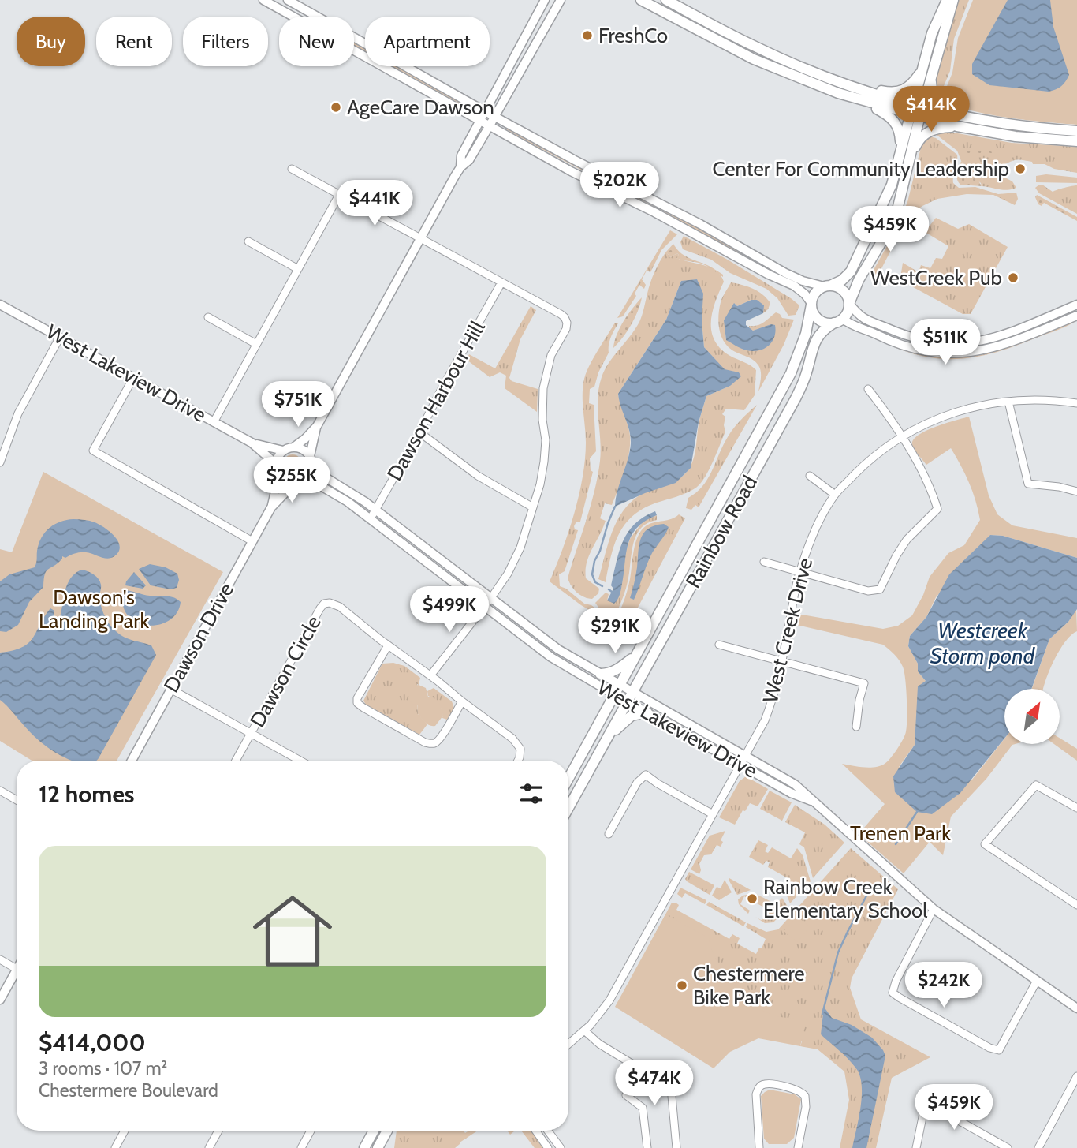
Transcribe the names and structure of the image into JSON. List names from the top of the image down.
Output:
{
  "streets": {
    "main road": ["Rainbow Road"],
    "street": [
      "West Lakeview Drive",
      "Dawson Harbour Hill",
      "West Creek Drive",
      "Dawson Drive",
      "Dawson Circle"
    ]
  },
  "crossings": [
    ["West Lakeview Drive", "Dawson Harbour Hill"],
    ["West Lakeview Drive", "Rainbow Road"],
    ["West Lakeview Drive", "West Creek Drive"],
    ["West Lakeview Drive", "Dawson Drive"]
  ],
  "water": ["Westcreek Storm pond"],
  "parks": ["Dawson's Landing Park", "Trenen Park"],
  "places": [
    "FreshCo",
    "AgeCare Dawson",
    "Center For Community Leadership",
    "WestCreek Pub",
    "Rainbow Creek Elementary School",
    "Chestermere Bike Park"
  ],
  "north": "top right",
  "page": {
    "chip": [
      "Buy",
      "Rent",
      "Filters",
      "New",
      "Apartment"
    ],
    "price": [
      "$414K",
      "$202K",
      "$441K",
      "$459K",
      "$511K",
      "$751K",
      "$255K",
      "$499K",
      "$291K",
      "$242K",
      "$474K",
      "$459K"
    ],
    "heading": "12 homes",
    "list": [
      {
        "name": "$414,000",
        "note": "3 rooms · 107 m² · Chestermere Boulevard"
      }
    ]
  }
}
